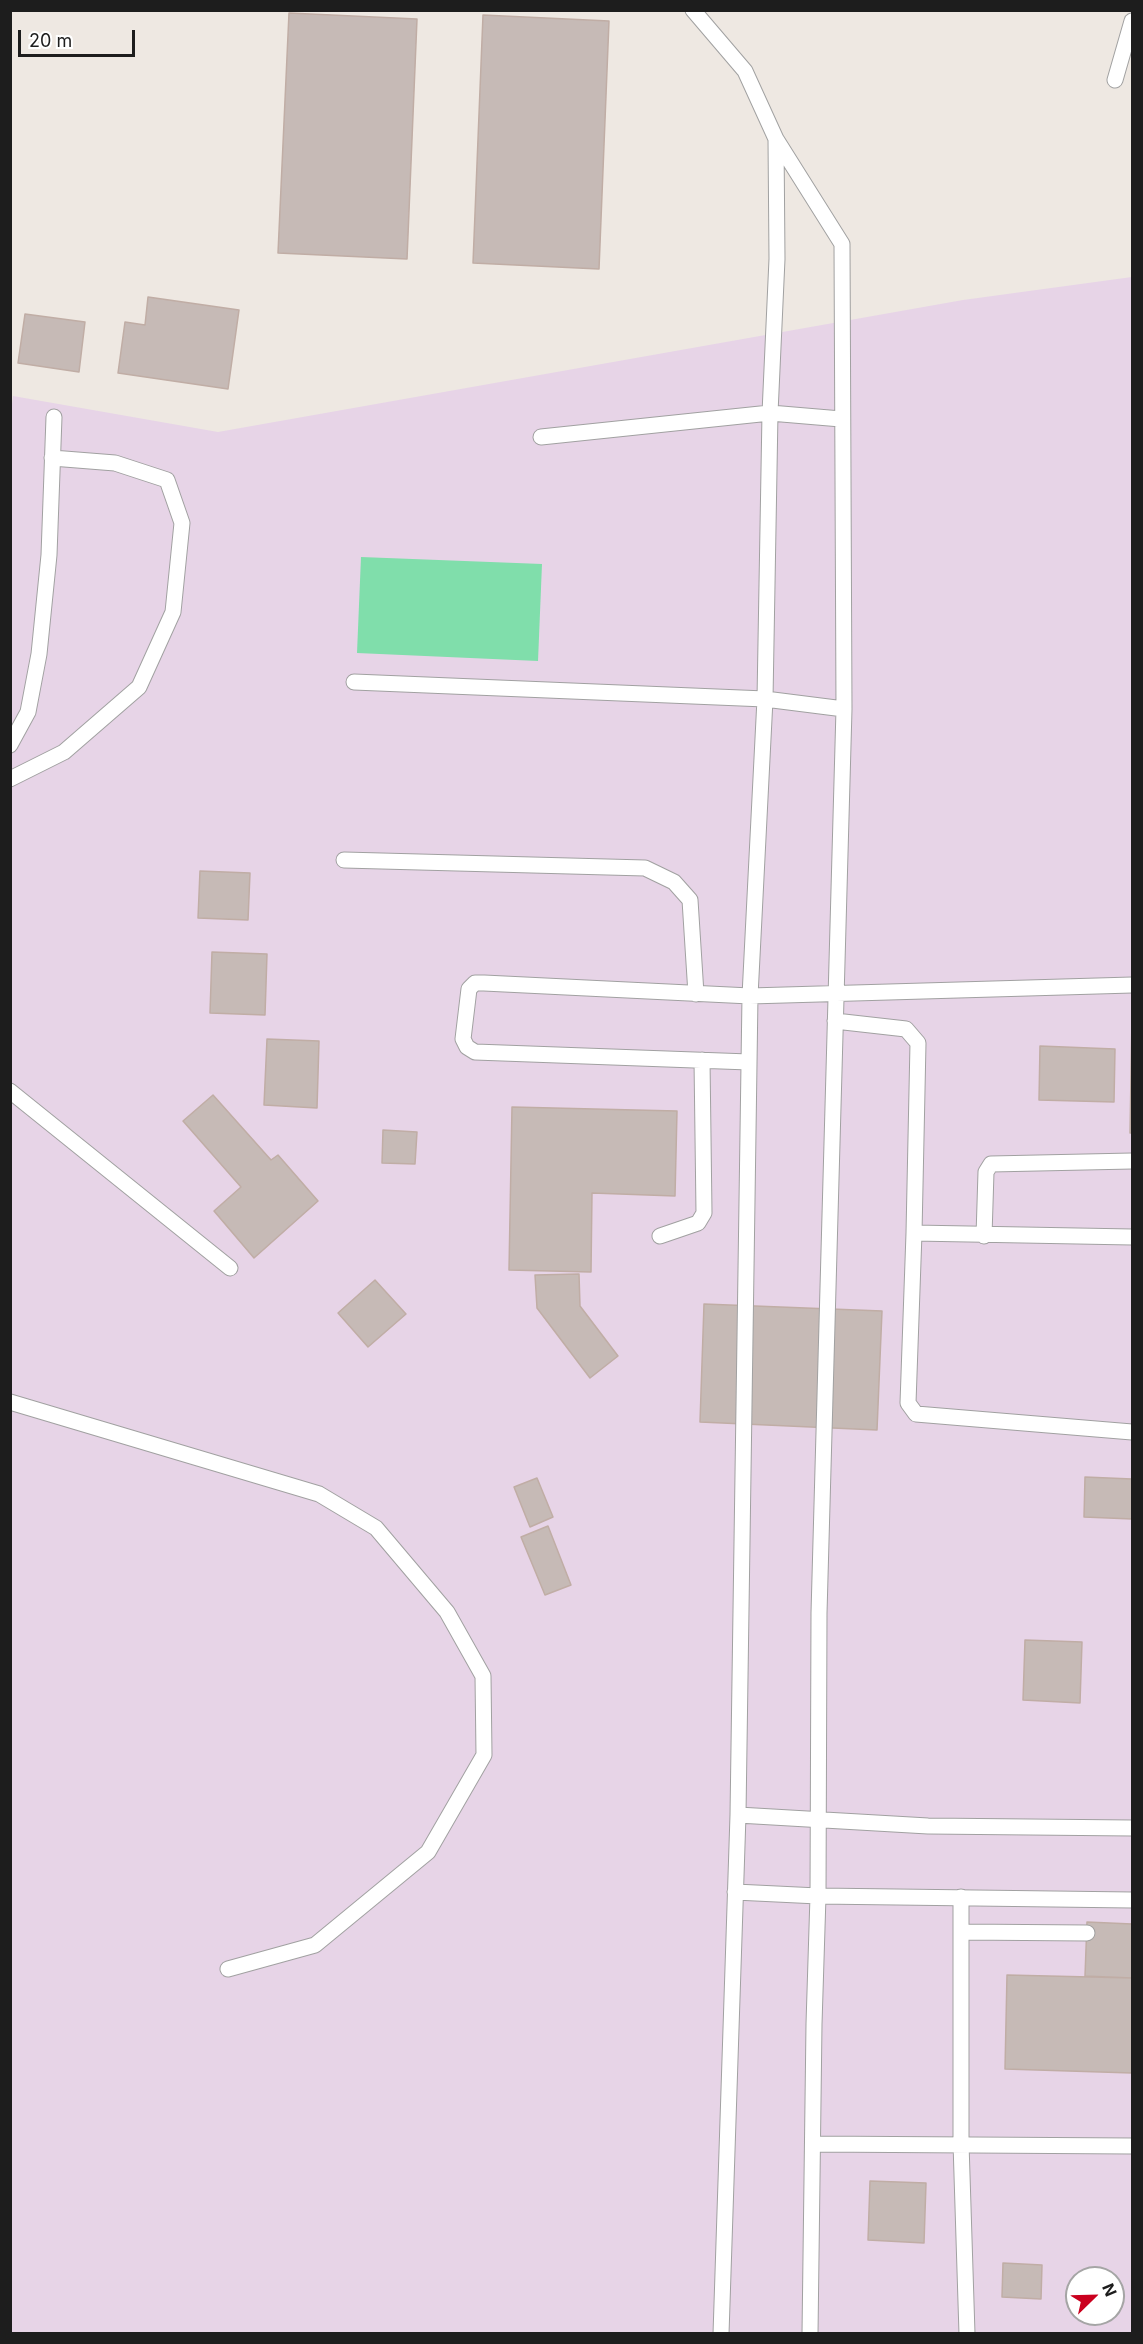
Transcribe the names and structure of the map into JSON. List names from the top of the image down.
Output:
{
  "scale_bar": "20 m",
  "north": "top right"
}
